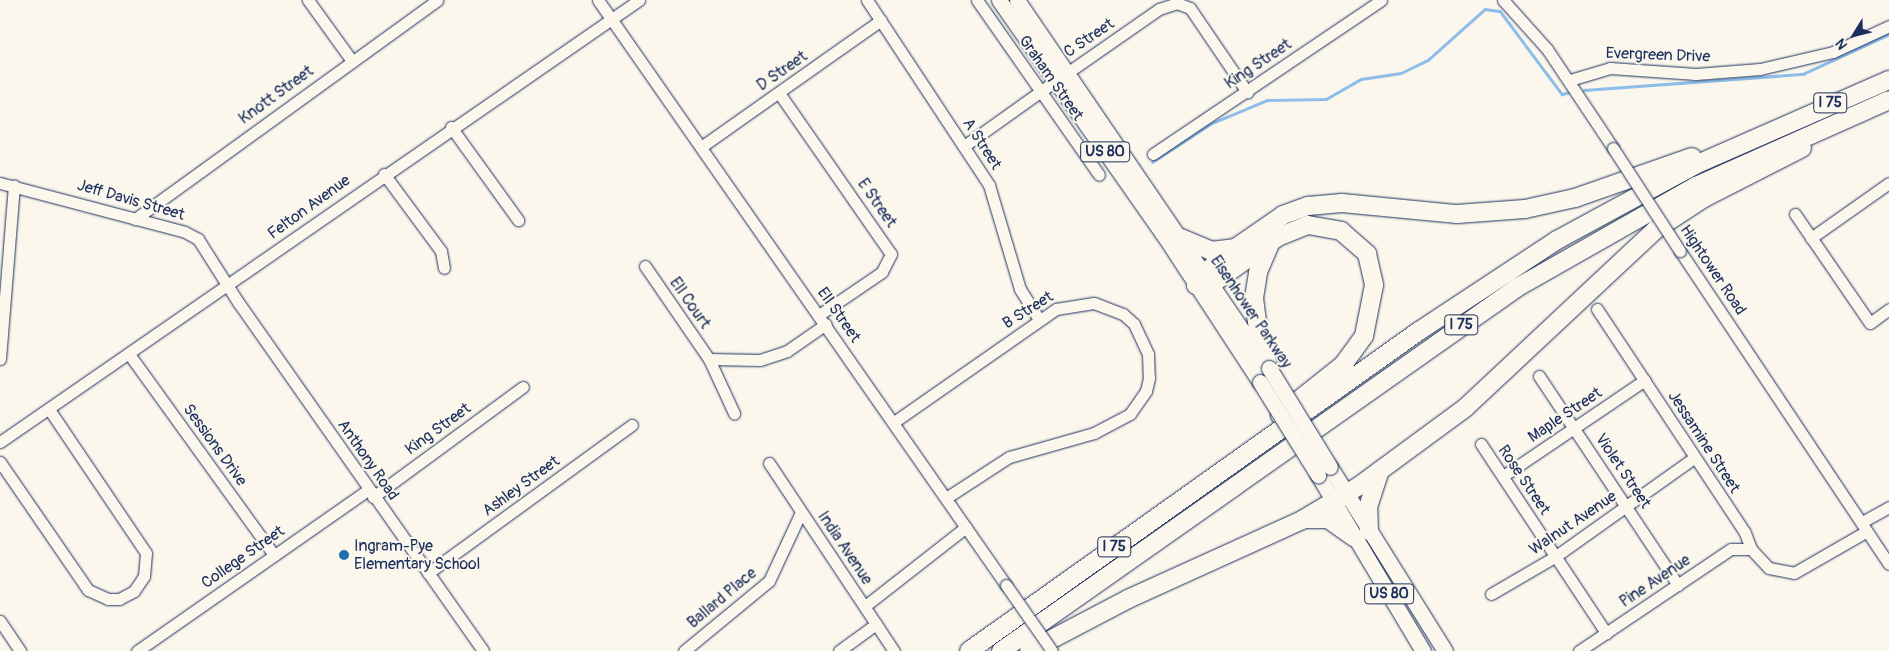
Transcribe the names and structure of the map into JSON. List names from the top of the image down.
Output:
{
  "streets": {
    "highway": ["I 75"],
    "main road": ["US 80", "Eisenhower Parkway"],
    "street": [
      "C Street",
      "Evergreen Drive",
      "King Street",
      "D Street",
      "Graham Street",
      "Knott Street",
      "A Street",
      "Jeff Davis Street",
      "E Street",
      "Felton Avenue",
      "Hightower Road",
      "Ell Court",
      "B Street",
      "Ell Street",
      "Maple Street",
      "Jessamine Street",
      "Sessions Drive",
      "Anthony Road",
      "Violet Street",
      "Rose Street",
      "Ashley Street",
      "Walnut Avenue",
      "India Avenue",
      "College Street",
      "Pine Avenue",
      "Ballard Place"
    ]
  },
  "crossings": [
    ["C Street", "King Street"],
    ["C Street", "Graham Street"],
    ["C Street", "A Street"],
    ["C Street", "Eisenhower Parkway"],
    ["Evergreen Drive", "Hightower Road"],
    ["King Street", "Anthony Road"],
    ["King Street", "College Street"],
    ["D Street", "A Street"],
    ["D Street", "E Street"],
    ["D Street", "Ell Street"],
    ["Knott Street", "Jeff Davis Street"],
    ["A Street", "B Street"],
    ["Jeff Davis Street", "Felton Avenue"],
    ["Jeff Davis Street", "Anthony Road"],
    ["E Street", "Ell Street"],
    ["Felton Avenue", "Ell Street"],
    ["Felton Avenue", "Sessions Drive"],
    ["Felton Avenue", "Anthony Road"],
    ["Hightower Road", "Jessamine Street"],
    ["B Street", "Ell Street"],
    ["Maple Street", "Jessamine Street"],
    ["Maple Street", "Violet Street"],
    ["Maple Street", "Rose Street"],
    ["Jessamine Street", "Walnut Avenue"],
    ["Jessamine Street", "Pine Avenue"],
    ["Sessions Drive", "College Street"],
    ["Anthony Road", "Ashley Street"],
    ["Anthony Road", "College Street"],
    ["Violet Street", "Walnut Avenue"],
    ["Violet Street", "Pine Avenue"],
    ["Rose Street", "Walnut Avenue"],
    ["Rose Street", "Pine Avenue"],
    ["India Avenue", "Ballard Place"]
  ],
  "places": ["Ingram-Pye Elementary School"],
  "north": "bottom left"
}
